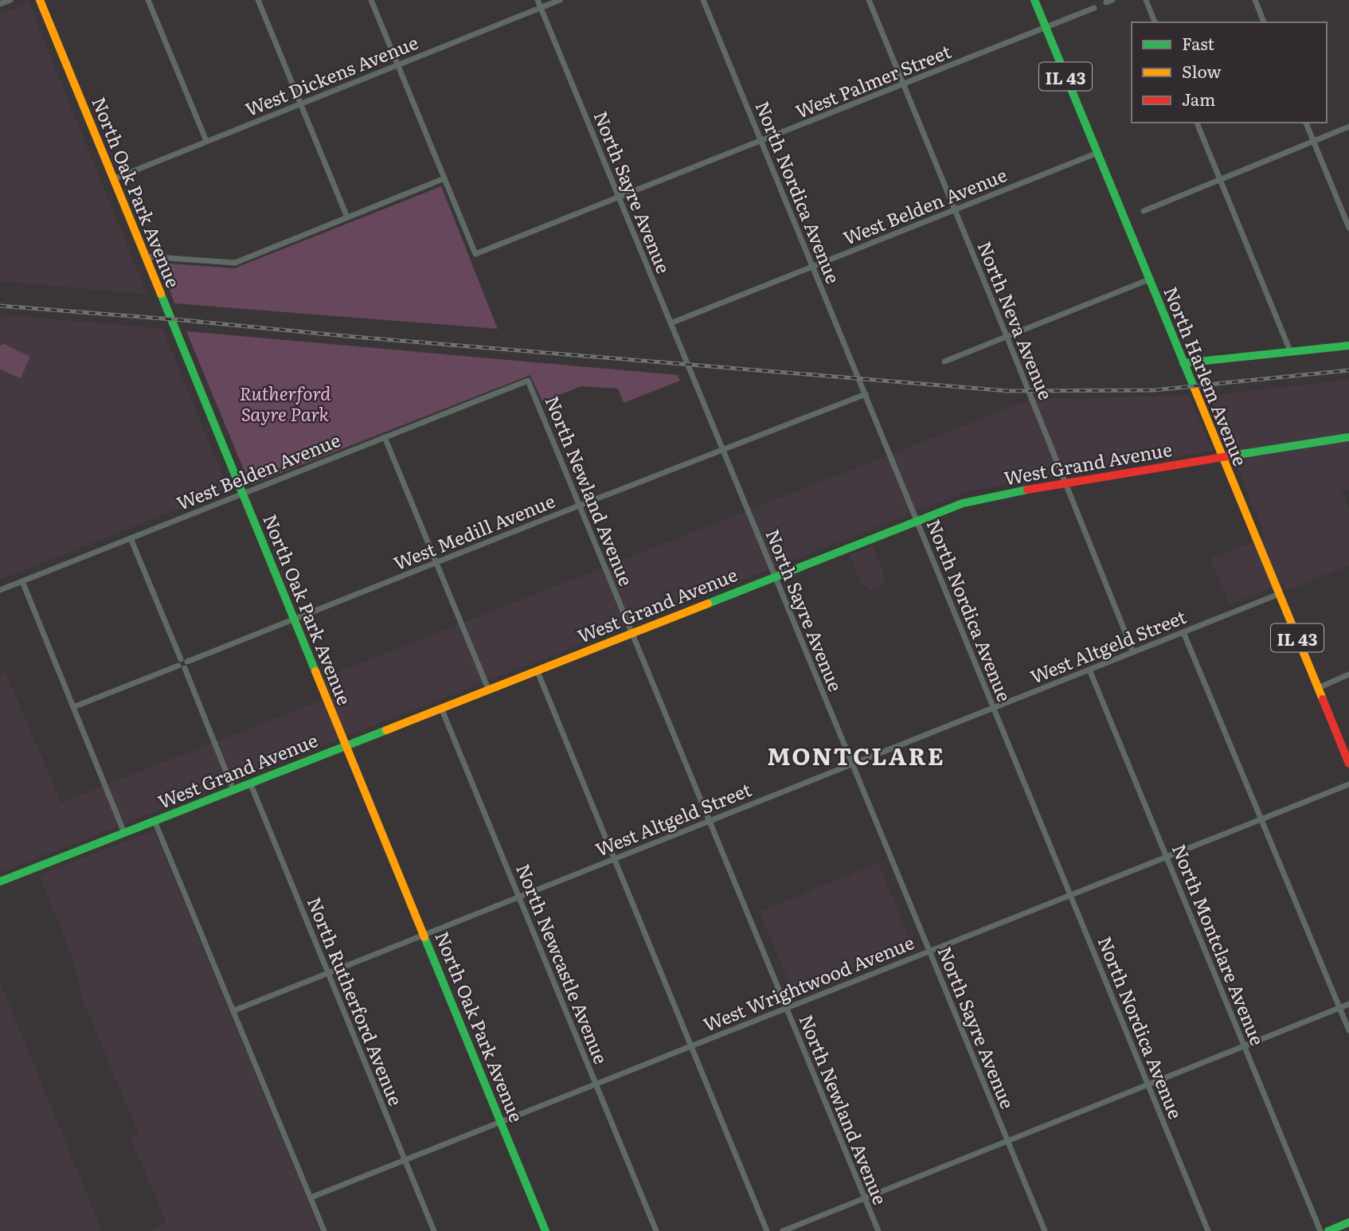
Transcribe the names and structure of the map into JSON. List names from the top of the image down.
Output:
{
  "streets": {
    "main road": [
      "IL 43",
      "North Oak Park Avenue",
      "North Harlem Avenue",
      "West Grand Avenue"
    ],
    "street": [
      "West Dickens Avenue",
      "West Palmer Street",
      "North Sayre Avenue",
      "North Nordica Avenue",
      "West Belden Avenue",
      "North Neva Avenue",
      "North Newland Avenue",
      "West Medill Avenue",
      "West Altgeld Street",
      "North Montclare Avenue",
      "North Newcastle Avenue",
      "West Wrightwood Avenue",
      "North Rutherford Avenue"
    ]
  },
  "crossings": [
    ["West Dickens Avenue", "North Oak Park Avenue"],
    ["West Dickens Avenue", "North Sayre Avenue"],
    ["West Palmer Street", "North Sayre Avenue"],
    ["West Palmer Street", "North Nordica Avenue"],
    ["West Palmer Street", "North Neva Avenue"],
    ["West Palmer Street", "North Harlem Avenue"],
    ["North Oak Park Avenue", "West Belden Avenue"],
    ["North Oak Park Avenue", "West Grand Avenue"],
    ["North Oak Park Avenue", "West Medill Avenue"],
    ["North Oak Park Avenue", "West Altgeld Street"],
    ["North Oak Park Avenue", "West Wrightwood Avenue"],
    ["North Sayre Avenue", "West Belden Avenue"],
    ["North Sayre Avenue", "West Grand Avenue"],
    ["North Sayre Avenue", "West Medill Avenue"],
    ["North Sayre Avenue", "West Altgeld Street"],
    ["North Sayre Avenue", "West Wrightwood Avenue"],
    ["North Nordica Avenue", "West Belden Avenue"],
    ["North Nordica Avenue", "West Grand Avenue"],
    ["North Nordica Avenue", "West Medill Avenue"],
    ["North Nordica Avenue", "West Altgeld Street"],
    ["North Nordica Avenue", "West Wrightwood Avenue"],
    ["West Belden Avenue", "North Neva Avenue"],
    ["West Belden Avenue", "North Harlem Avenue"],
    ["West Belden Avenue", "North Newland Avenue"],
    ["North Neva Avenue", "West Grand Avenue"],
    ["North Neva Avenue", "West Altgeld Street"],
    ["North Harlem Avenue", "West Grand Avenue"],
    ["North Harlem Avenue", "West Altgeld Street"],
    ["West Grand Avenue", "North Newland Avenue"],
    ["West Grand Avenue", "North Newcastle Avenue"],
    ["West Grand Avenue", "North Rutherford Avenue"],
    ["North Newland Avenue", "West Medill Avenue"],
    ["North Newland Avenue", "West Altgeld Street"],
    ["North Newland Avenue", "West Wrightwood Avenue"],
    ["West Altgeld Street", "North Montclare Avenue"],
    ["West Altgeld Street", "North Newcastle Avenue"],
    ["West Altgeld Street", "North Rutherford Avenue"],
    ["North Montclare Avenue", "West Wrightwood Avenue"],
    ["North Newcastle Avenue", "West Wrightwood Avenue"],
    ["West Wrightwood Avenue", "North Rutherford Avenue"]
  ],
  "districts": ["MONTCLARE"],
  "parks": ["Rutherford Sayre Park"],
  "legend": ["Fast", "Slow", "Jam"]
}
